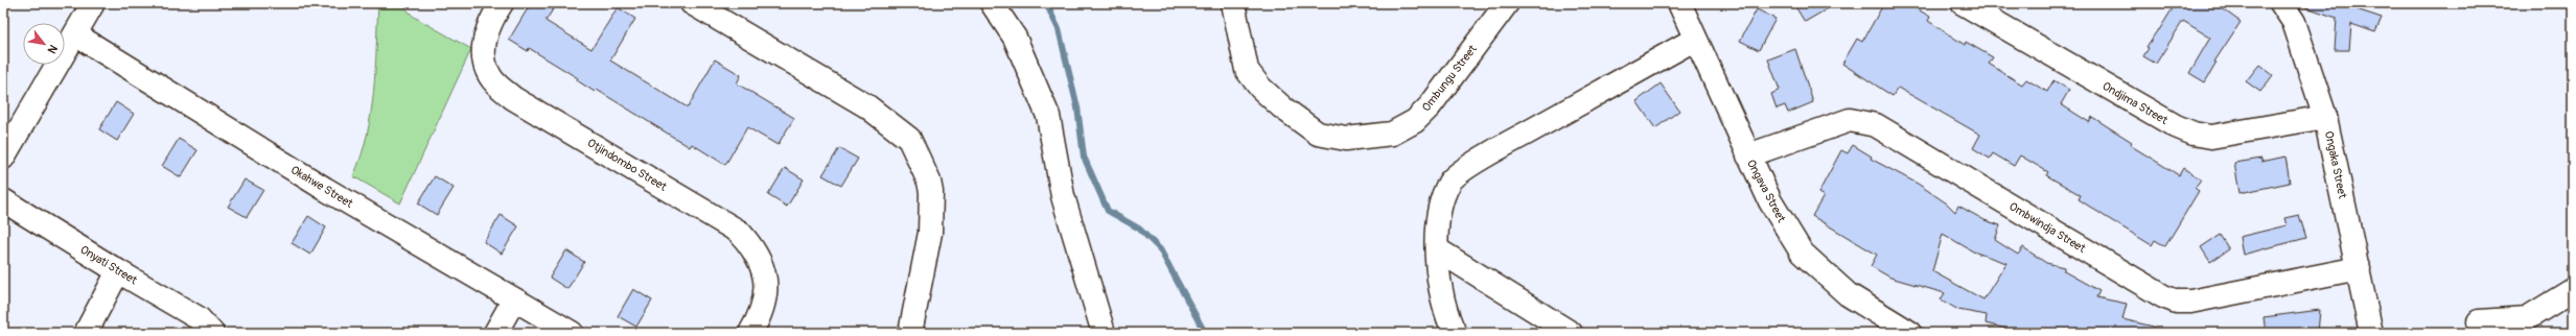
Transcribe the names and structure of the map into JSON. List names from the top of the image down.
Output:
{
  "streets": {
    "street": [
      "Ombungu Street",
      "Ondjima Street",
      "Otjindombo Street",
      "Ongaka Street",
      "Okahwe Street",
      "Ongava Street",
      "Ombwindja Street",
      "Onyati Street"
    ]
  },
  "crossings": [
    ["Ondjima Street", "Ongaka Street"],
    ["Ongaka Street", "Ombwindja Street"],
    ["Ongava Street", "Ombwindja Street"]
  ],
  "north": "bottom right"
}
